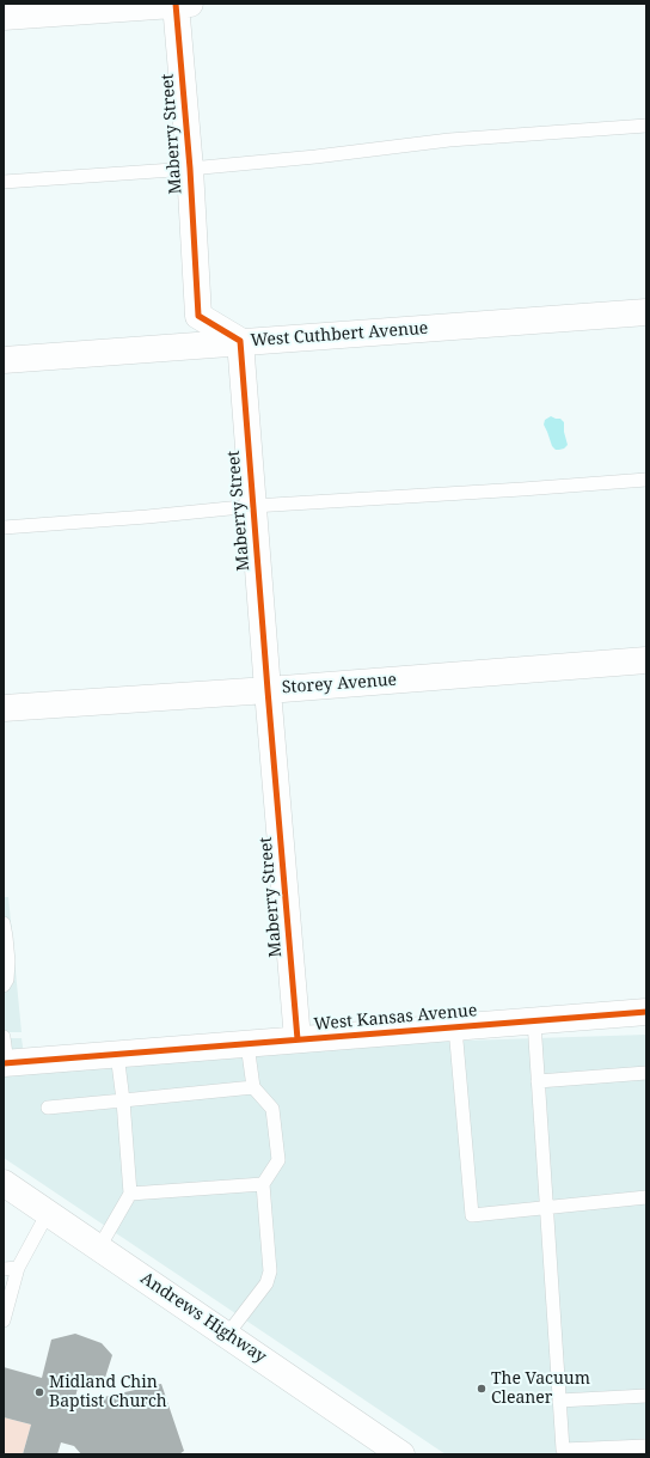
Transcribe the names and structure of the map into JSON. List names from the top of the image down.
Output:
{
  "streets": {
    "street": [
      "Maberry Street",
      "West Cuthbert Avenue",
      "Storey Avenue",
      "West Kansas Avenue",
      "Andrews Highway"
    ]
  },
  "crossings": [
    ["Maberry Street", "West Cuthbert Avenue"],
    ["Maberry Street", "Storey Avenue"],
    ["Maberry Street", "West Kansas Avenue"]
  ],
  "places": ["The Vacuum Cleaner", "Midland Chin Baptist Church"]
}
